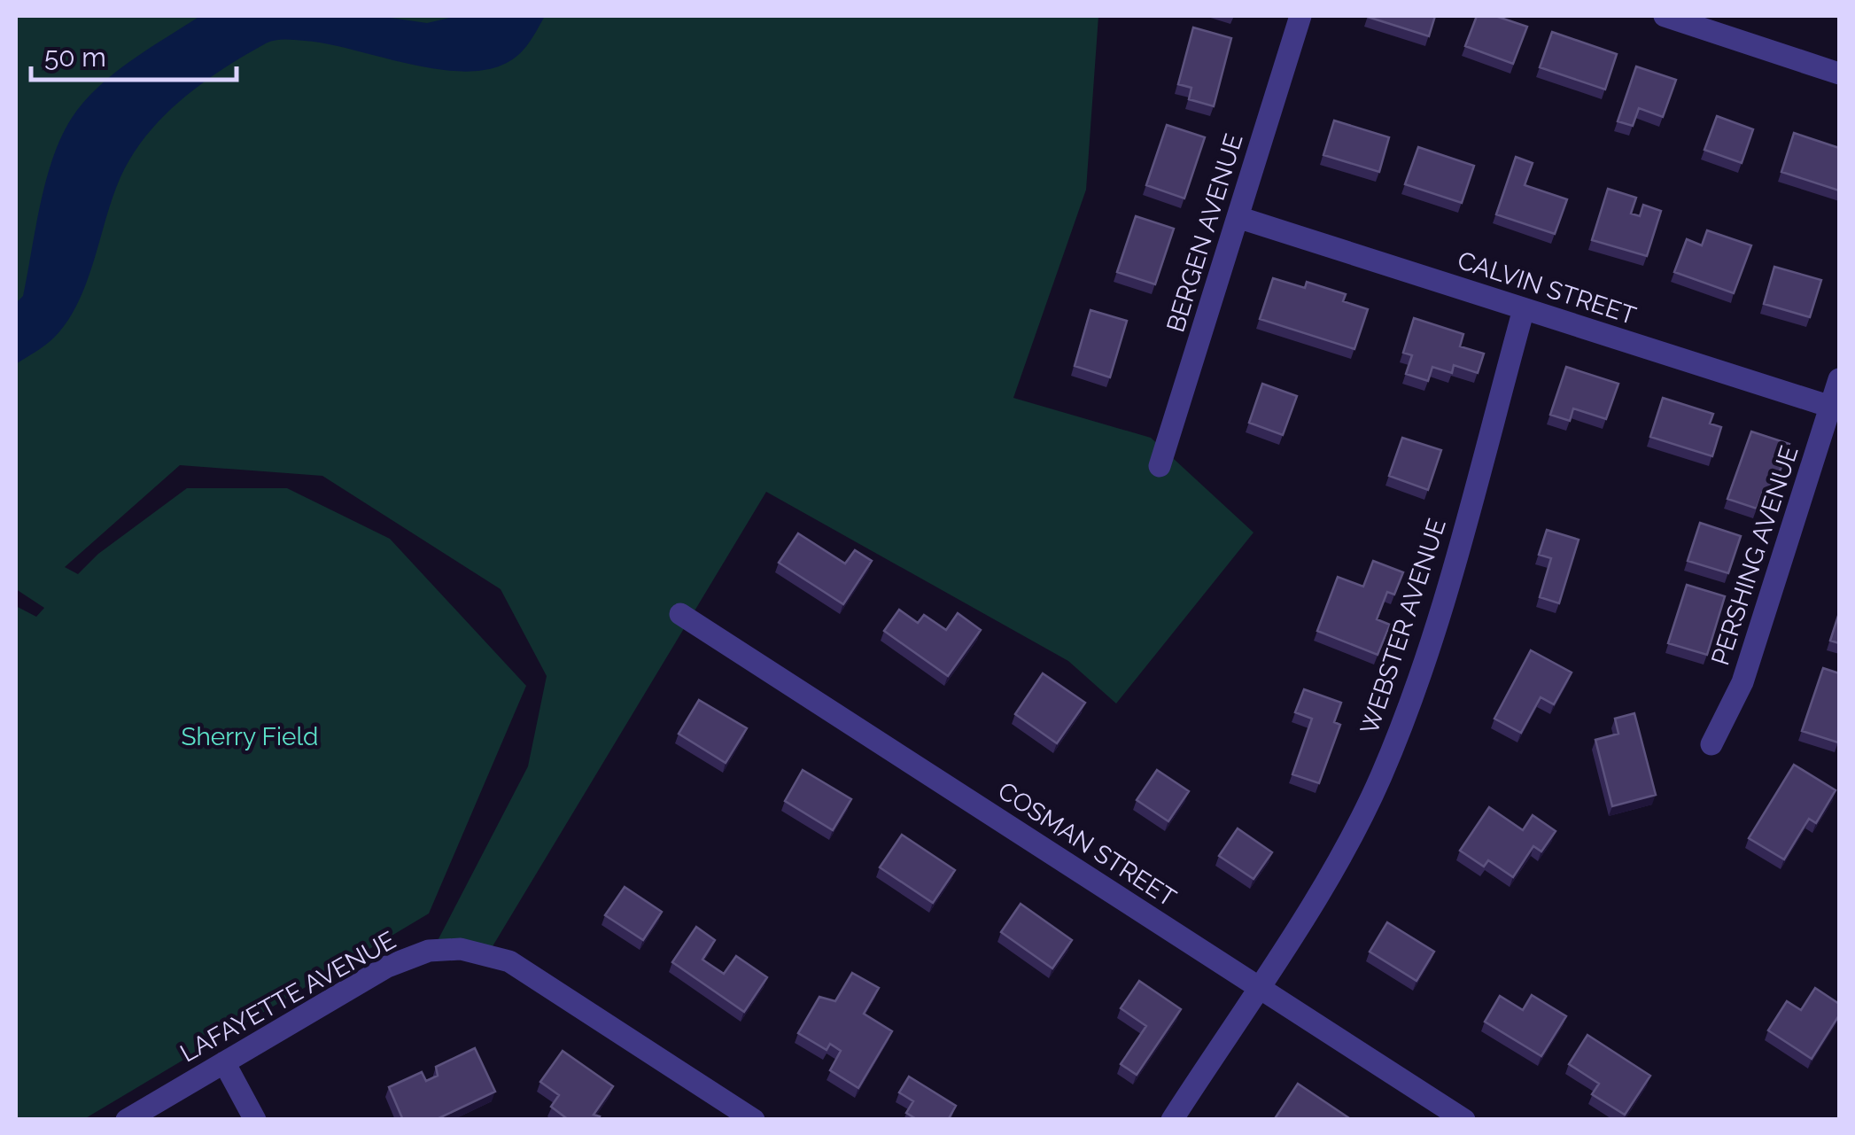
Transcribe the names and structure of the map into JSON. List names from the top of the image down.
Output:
{
  "streets": {
    "street": [
      "BERGEN AVENUE",
      "CALVIN STREET",
      "PERSHING AVENUE",
      "WEBSTER AVENUE",
      "COSMAN STREET",
      "LAFAYETTE AVENUE"
    ]
  },
  "crossings": [
    ["BERGEN AVENUE", "CALVIN STREET"],
    ["CALVIN STREET", "PERSHING AVENUE"],
    ["CALVIN STREET", "WEBSTER AVENUE"],
    ["WEBSTER AVENUE", "COSMAN STREET"]
  ],
  "parks": ["Sherry Field"],
  "scale_bar": "50 m"
}
